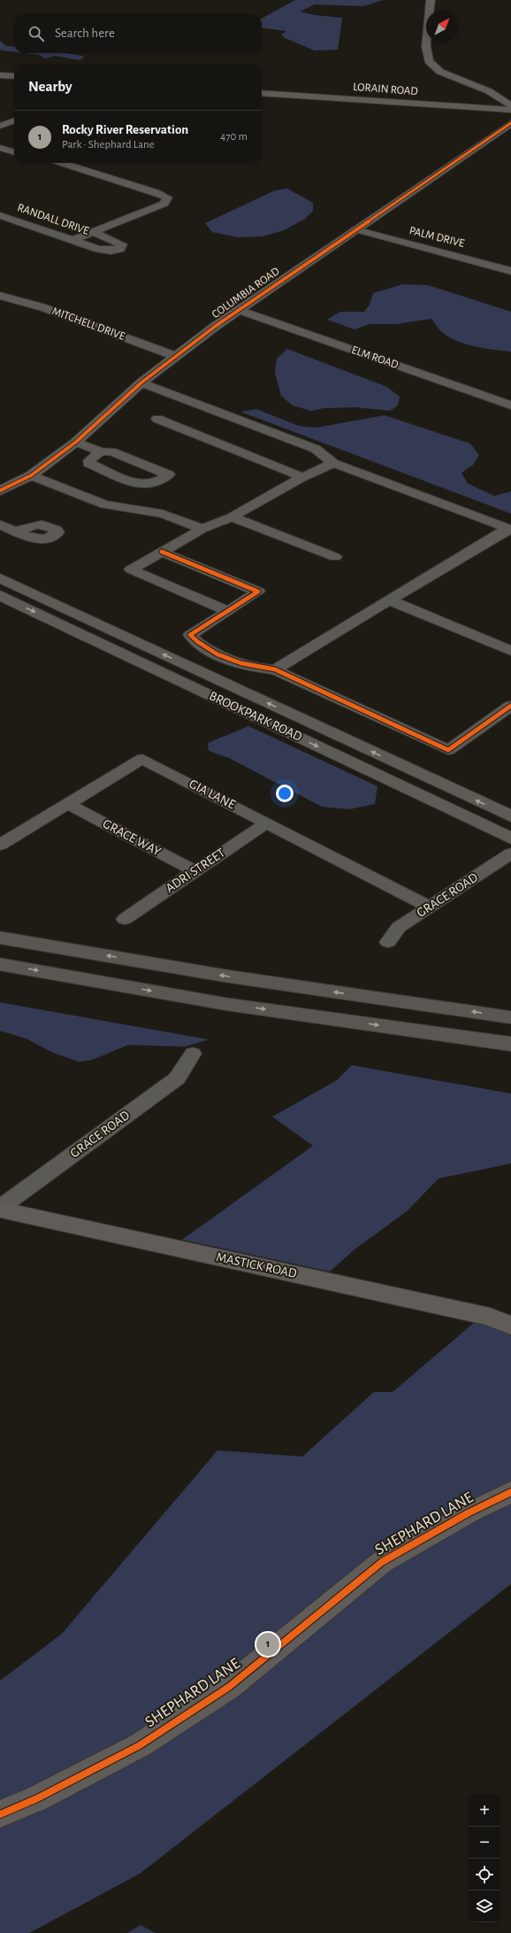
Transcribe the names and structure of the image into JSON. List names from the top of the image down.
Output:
{
  "streets": {
    "main road": ["LORAIN ROAD", "BROOKPARK ROAD"],
    "street": [
      "RANDALL DRIVE",
      "PALM DRIVE",
      "COLUMBIA ROAD",
      "MITCHELL DRIVE",
      "ELM ROAD",
      "GIA LANE",
      "GRACE WAY",
      "ADRI STREET",
      "GRACE ROAD",
      "MASTICK ROAD",
      "SHEPHARD LANE"
    ]
  },
  "crossings": [
    ["PALM DRIVE", "COLUMBIA ROAD"],
    ["COLUMBIA ROAD", "MITCHELL DRIVE"],
    ["COLUMBIA ROAD", "ELM ROAD"],
    ["GIA LANE", "GRACE WAY"],
    ["GIA LANE", "ADRI STREET"],
    ["GIA LANE", "GRACE ROAD"],
    ["GRACE WAY", "ADRI STREET"],
    ["GRACE ROAD", "MASTICK ROAD"]
  ],
  "north": "top right",
  "page": {
    "search": "Search here",
    "heading": "Nearby",
    "list": [
      {
        "mark": "1",
        "name": "Rocky River Reservation",
        "note": "Park · Shephard Lane",
        "value": "470 m"
      }
    ],
    "pins": "1",
    "map_buttons": ["+", "−"]
  }
}
